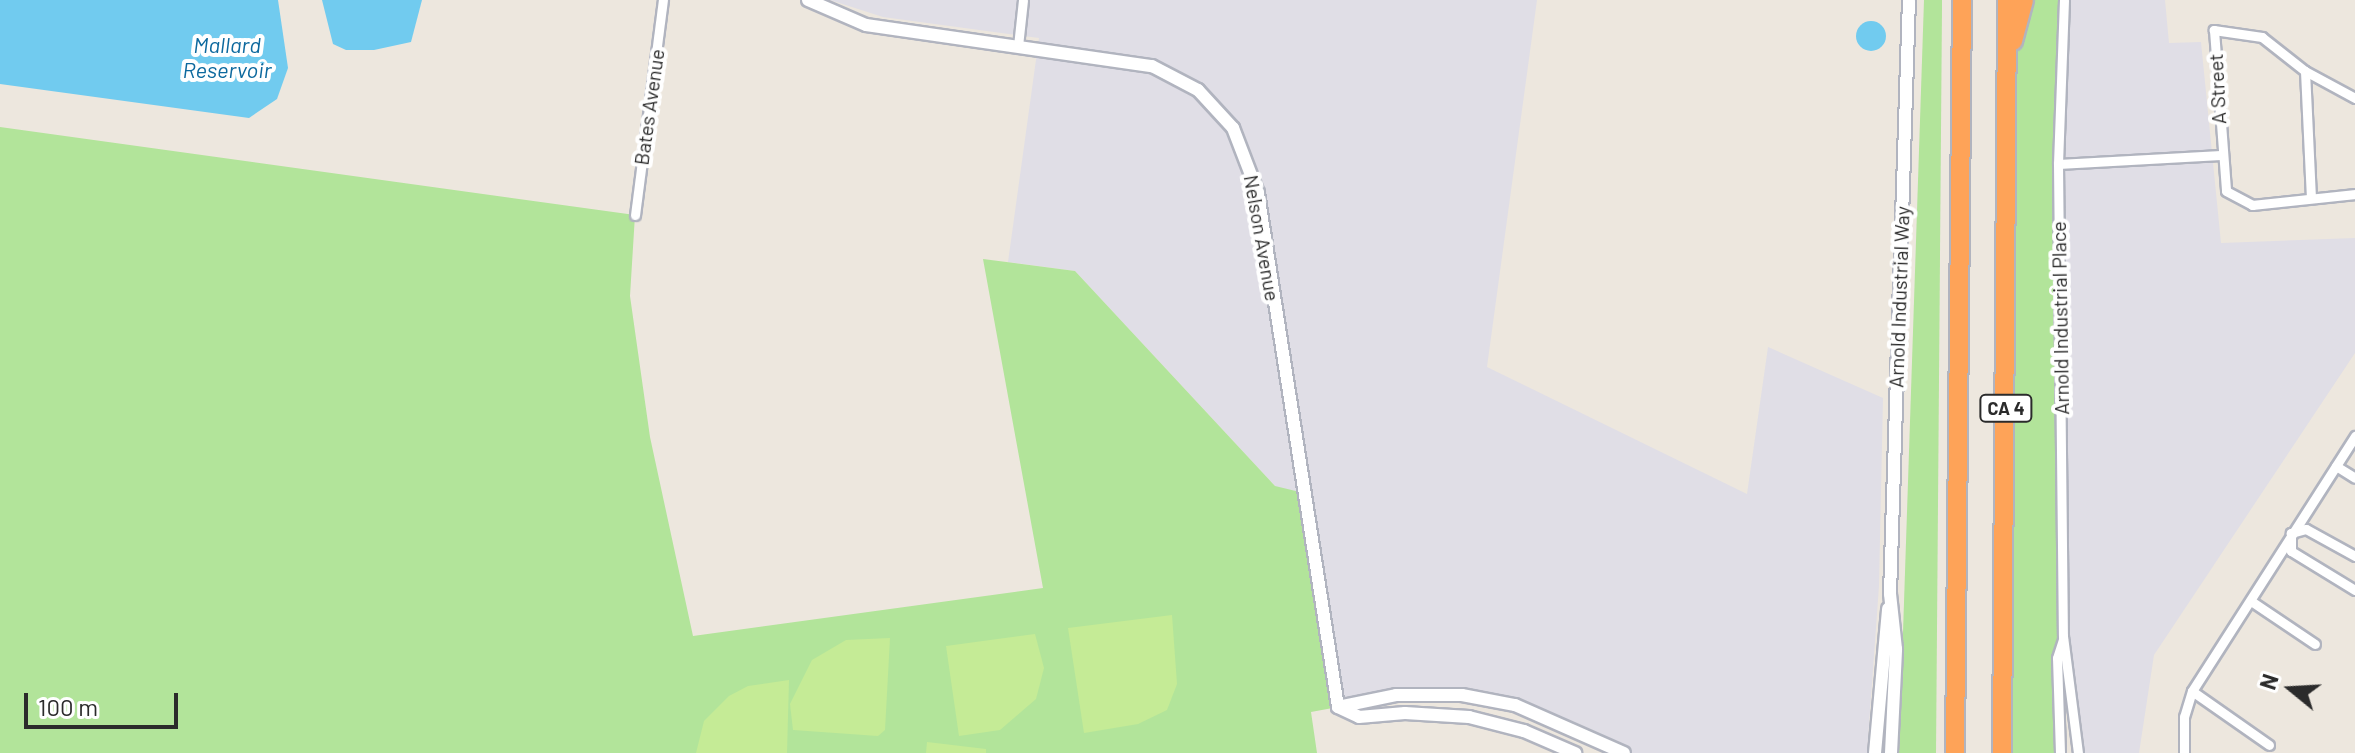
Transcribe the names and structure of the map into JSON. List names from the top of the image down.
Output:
{
  "streets": {
    "highway": ["CA 4"],
    "street": [
      "A Street",
      "Bates Avenue",
      "Nelson Avenue",
      "Arnold Industrial Way",
      "Arnold Industrial Place"
    ]
  },
  "water": ["Mallard Reservoir"],
  "scale_bar": "100 m",
  "north": "left"
}
